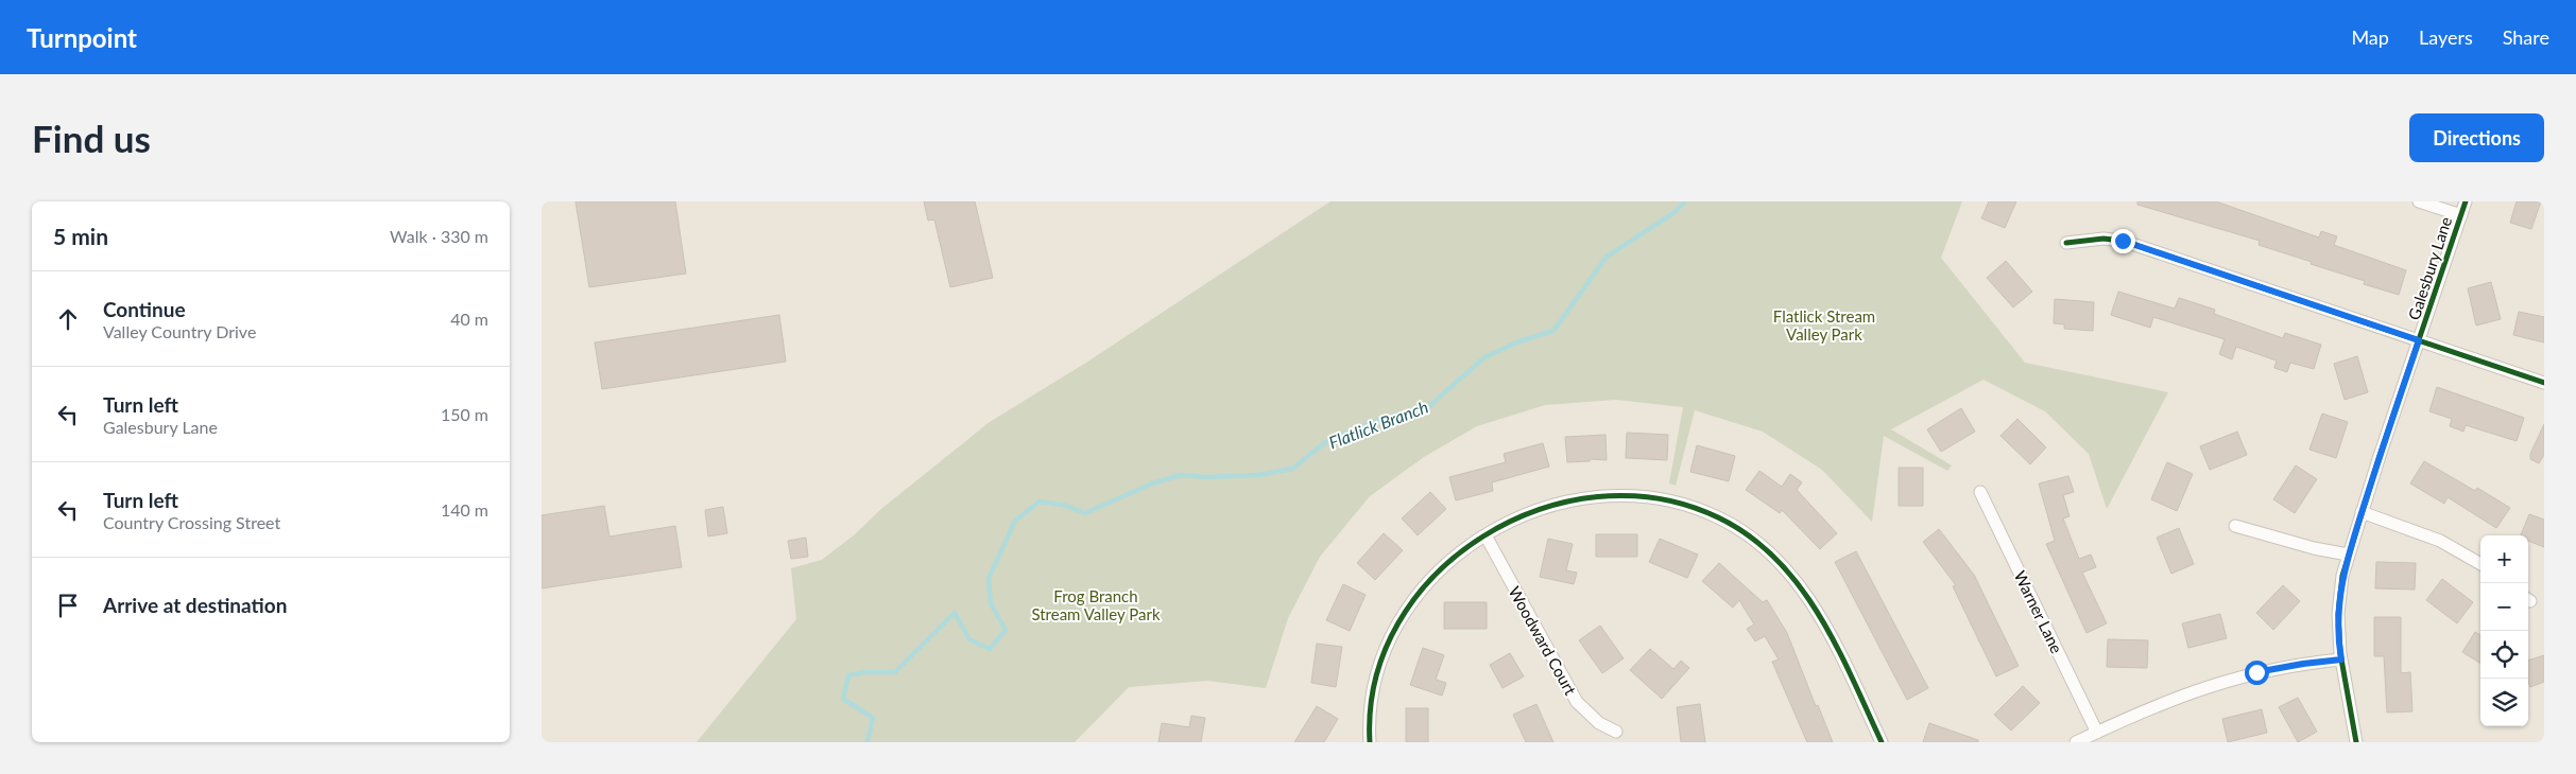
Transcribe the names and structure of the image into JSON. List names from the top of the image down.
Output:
{
  "streets": {
    "street": ["Galesbury Lane", "Warner Lane", "Woodward Court"]
  },
  "water": ["Flatlick Branch"],
  "parks": ["Flatlick Stream Valley Park", "Frog Branch Stream Valley Park"],
  "page": {
    "header": "Turnpoint",
    "nav": ["Map", "Layers", "Share"],
    "buttons": "Directions",
    "title": "Find us",
    "heading": ["5 min", "Walk · 330 m"],
    "list": [
      ["Continue", "Valley Country Drive", "40 m"],
      ["Turn left", "Galesbury Lane", "150 m"],
      ["Turn left", "Country Crossing Street", "140 m"],
      "Arrive at destination"
    ],
    "map_buttons": ["+", "−"]
  }
}
